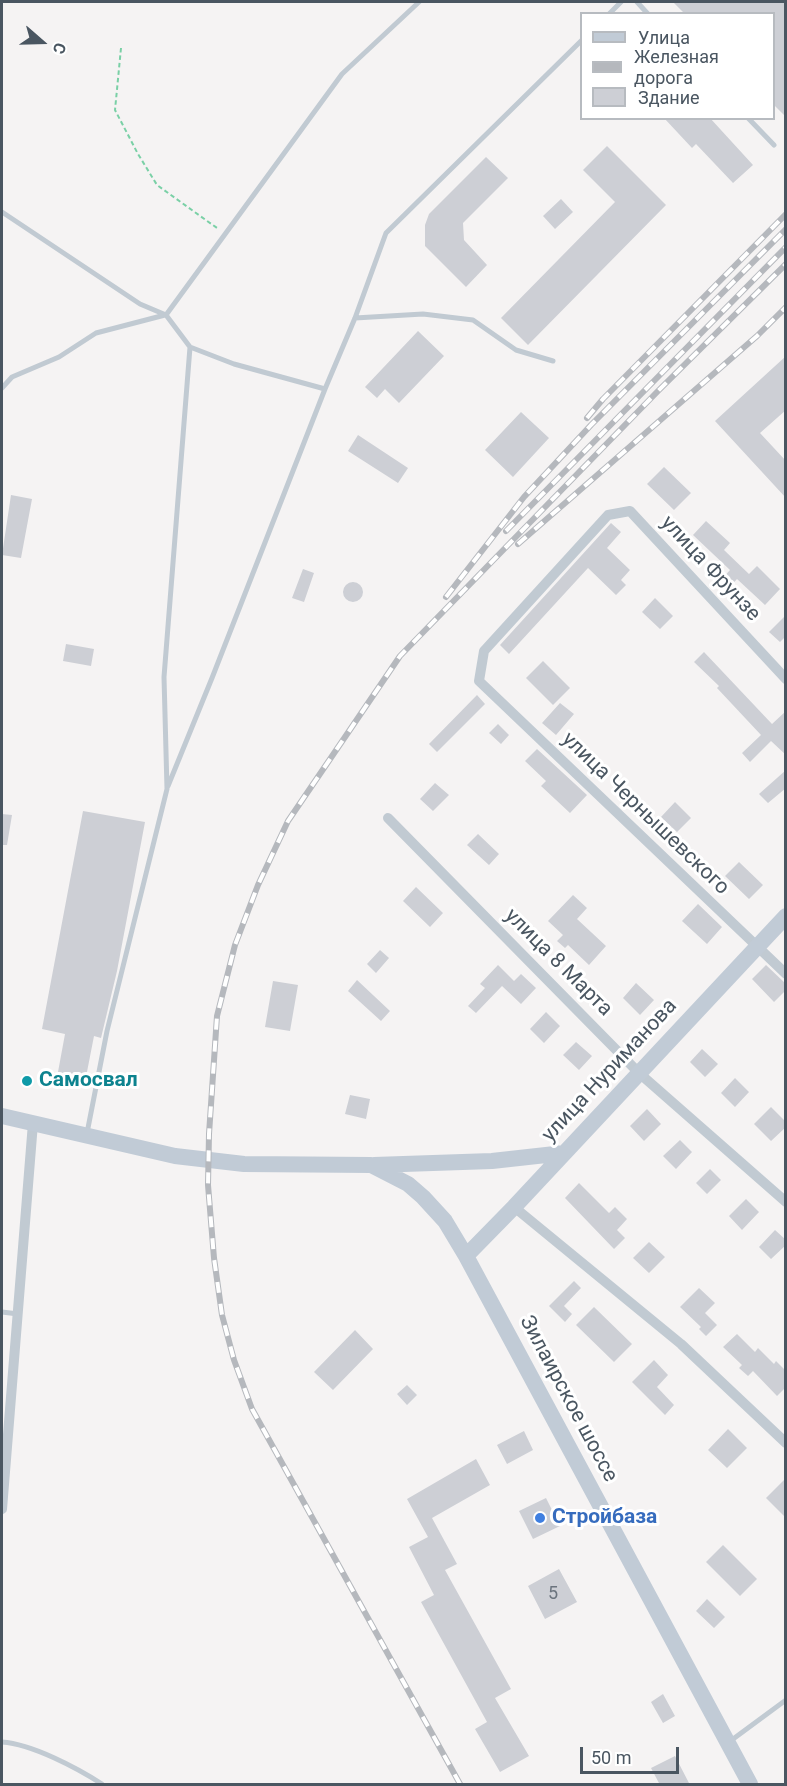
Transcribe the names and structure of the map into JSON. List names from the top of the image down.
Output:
{
  "streets": {
    "main road": ["улица Нуриманова", "Зилаирское шоссе"],
    "street": ["улица Фрунзе", "улица Чернышевского", "улица 8 Марта"]
  },
  "crossings": [
    ["улица Фрунзе", "улица Чернышевского"],
    ["улица Чернышевского", "улица Нуриманова"],
    ["улица 8 Марта", "улица Нуриманова"],
    ["улица Нуриманова", "Зилаирское шоссе"]
  ],
  "places": ["Самосвал", "Стройбаза"],
  "house_numbers": ["5"],
  "legend": ["Улица", "Железная дорога", "Здание"],
  "scale_bar": "50 m",
  "north": "right"
}
